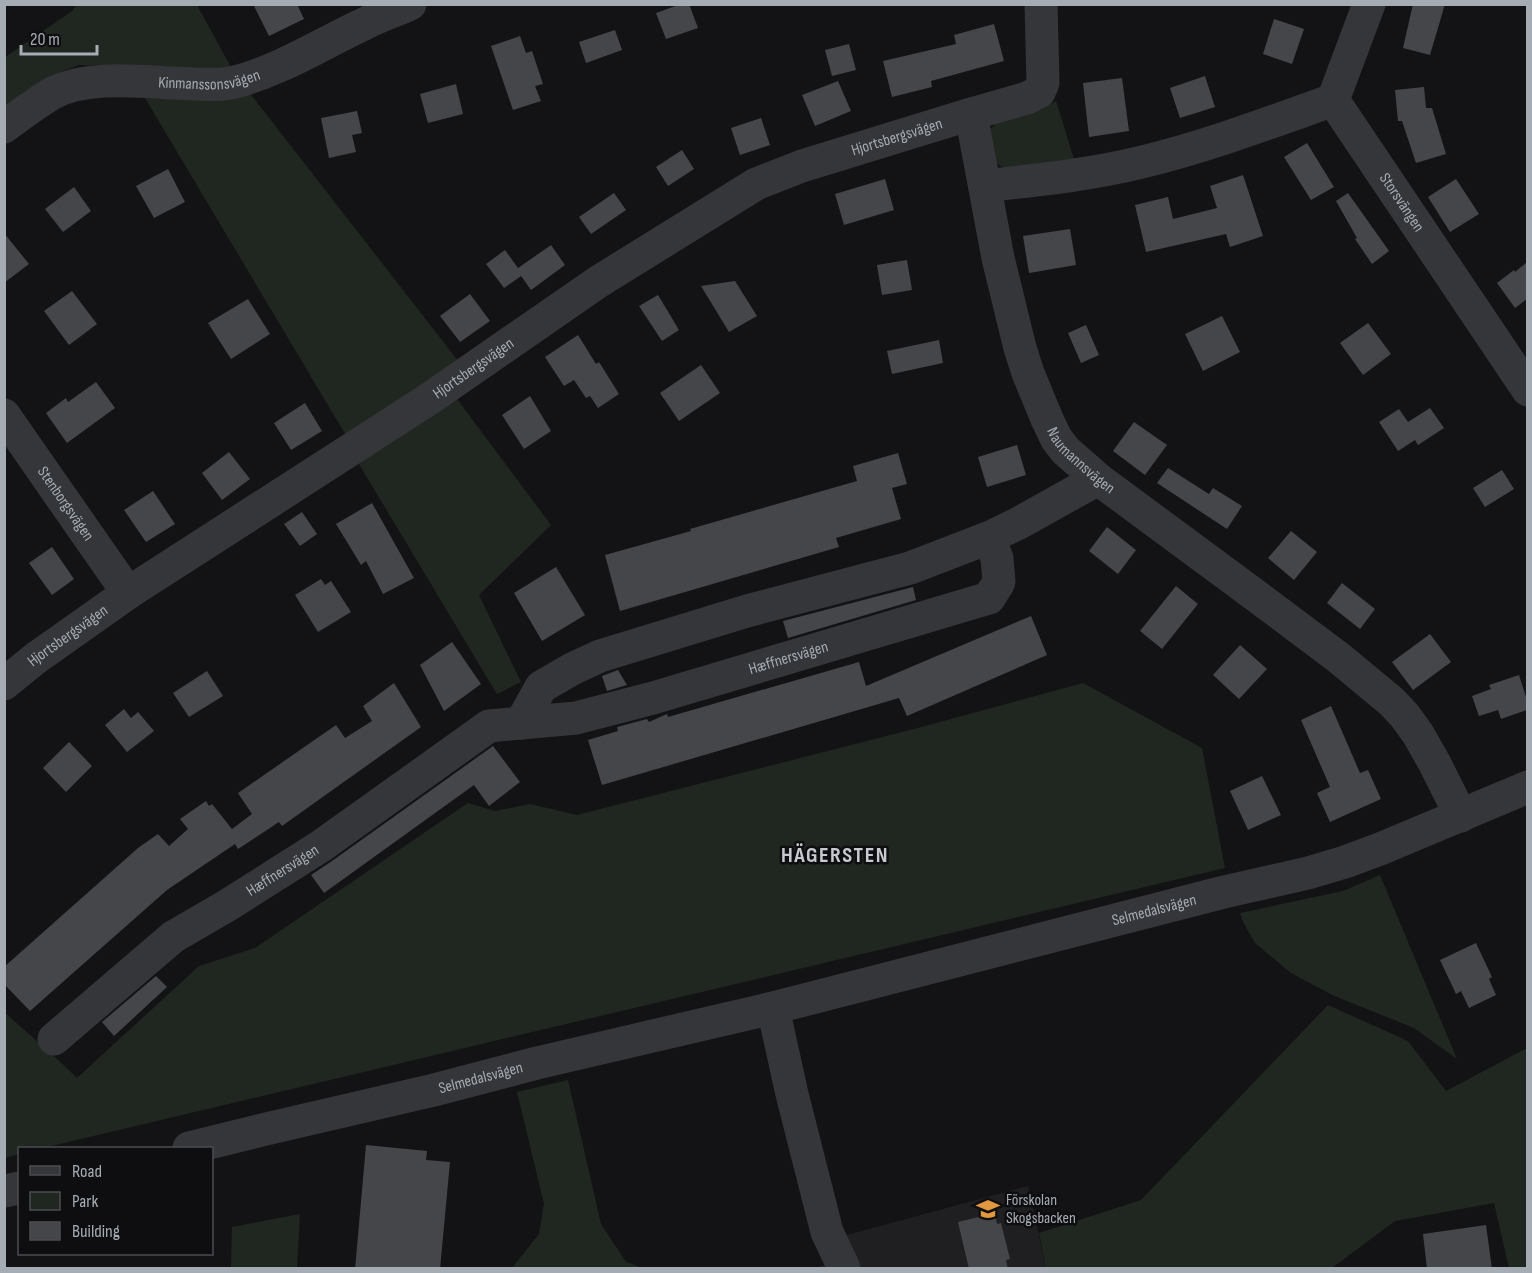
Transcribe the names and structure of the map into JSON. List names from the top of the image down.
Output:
{
  "streets": {
    "street": [
      "Kinmanssonsvägen",
      "Hjortsbergsvägen",
      "Storsvängen",
      "Naumannsvägen",
      "Stenborgsvägen",
      "Hæffnersvägen",
      "Selmedalsvägen"
    ]
  },
  "crossings": [
    ["Hjortsbergsvägen", "Naumannsvägen"],
    ["Hjortsbergsvägen", "Stenborgsvägen"],
    ["Naumannsvägen", "Selmedalsvägen"]
  ],
  "districts": ["HÄGERSTEN"],
  "places": {
    "school or university": ["Förskolan Skogsbacken"]
  },
  "legend": ["Road", "Park", "Building"],
  "scale_bar": "20 m"
}
